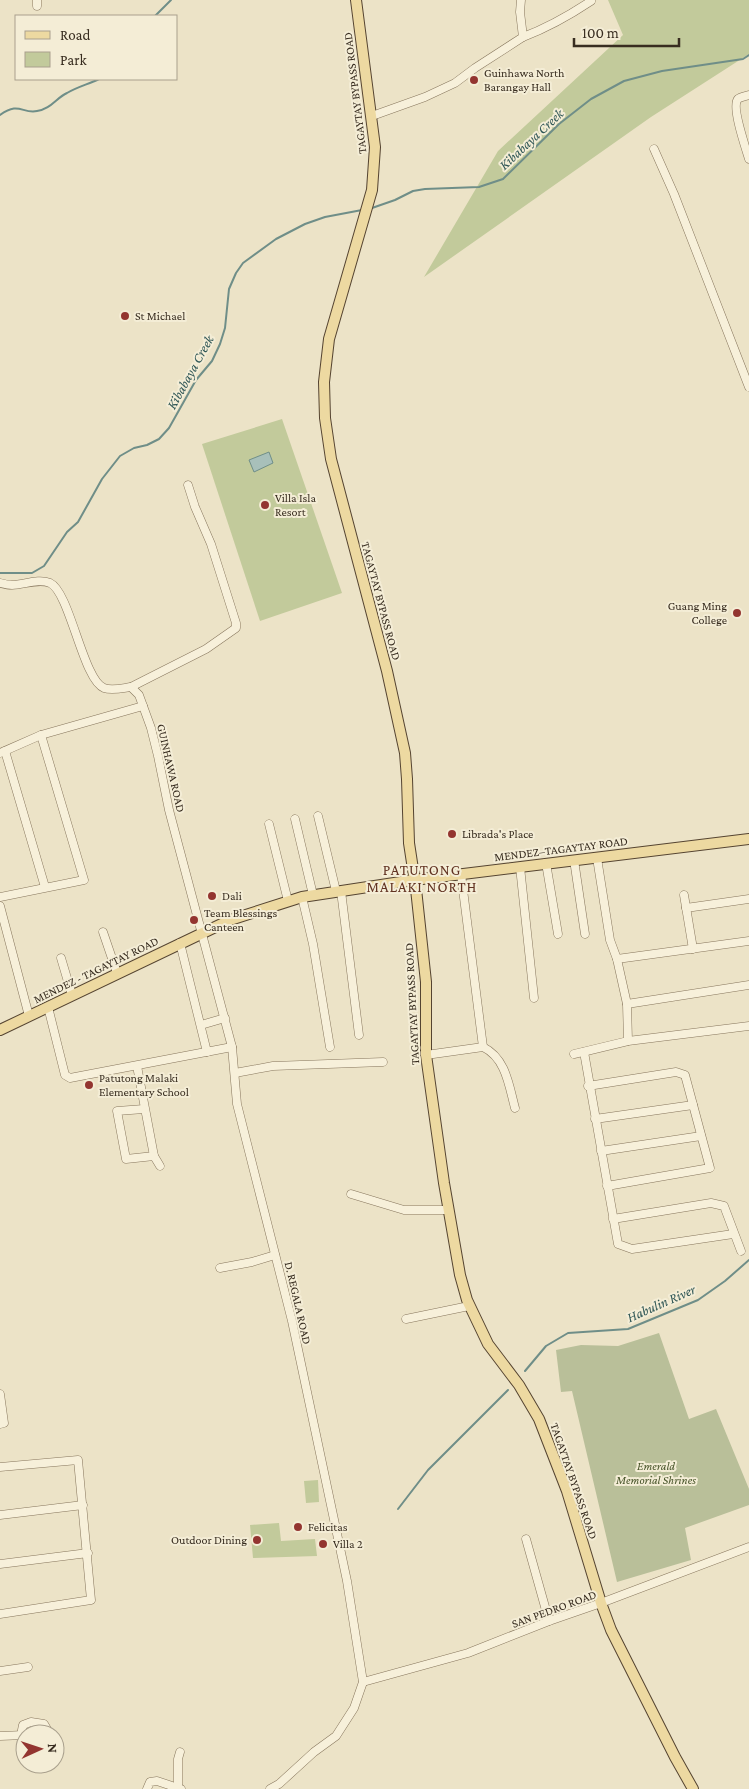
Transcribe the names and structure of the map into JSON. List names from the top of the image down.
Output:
{
  "streets": {
    "main road": ["TAGAYTAY BYPASS ROAD", "MENDEZ–TAGAYTAY ROAD", "MENDEZ - TAGAYTAY ROAD"],
    "street": ["GUINHAWA ROAD", "D. REGALA ROAD", "SAN PEDRO ROAD"]
  },
  "crossings": [
    ["TAGAYTAY BYPASS ROAD", "MENDEZ–TAGAYTAY ROAD"],
    ["TAGAYTAY BYPASS ROAD", "SAN PEDRO ROAD"],
    ["GUINHAWA ROAD", "MENDEZ–TAGAYTAY ROAD"],
    ["GUINHAWA ROAD", "MENDEZ - TAGAYTAY ROAD"],
    ["GUINHAWA ROAD", "D. REGALA ROAD"],
    ["MENDEZ–TAGAYTAY ROAD", "MENDEZ - TAGAYTAY ROAD"],
    ["MENDEZ–TAGAYTAY ROAD", "D. REGALA ROAD"],
    ["MENDEZ - TAGAYTAY ROAD", "D. REGALA ROAD"],
    ["D. REGALA ROAD", "SAN PEDRO ROAD"]
  ],
  "districts": ["PATUTONG MALAKI NORTH"],
  "water": ["Kibabaya Creek", "Habulin River"],
  "parks": ["Emerald Memorial Shrines"],
  "places": [
    "Guinhawa North Barangay Hall",
    "St Michael",
    "Villa Isla Resort",
    "Guang Ming College",
    "Librada's Place",
    "Dali",
    "Team Blessings Canteen",
    "Patutong Malaki Elementary School",
    "Felicitas",
    "Outdoor Dining",
    "Villa 2"
  ],
  "legend": ["Road", "Park"],
  "scale_bar": "100 m",
  "north": "right"
}
